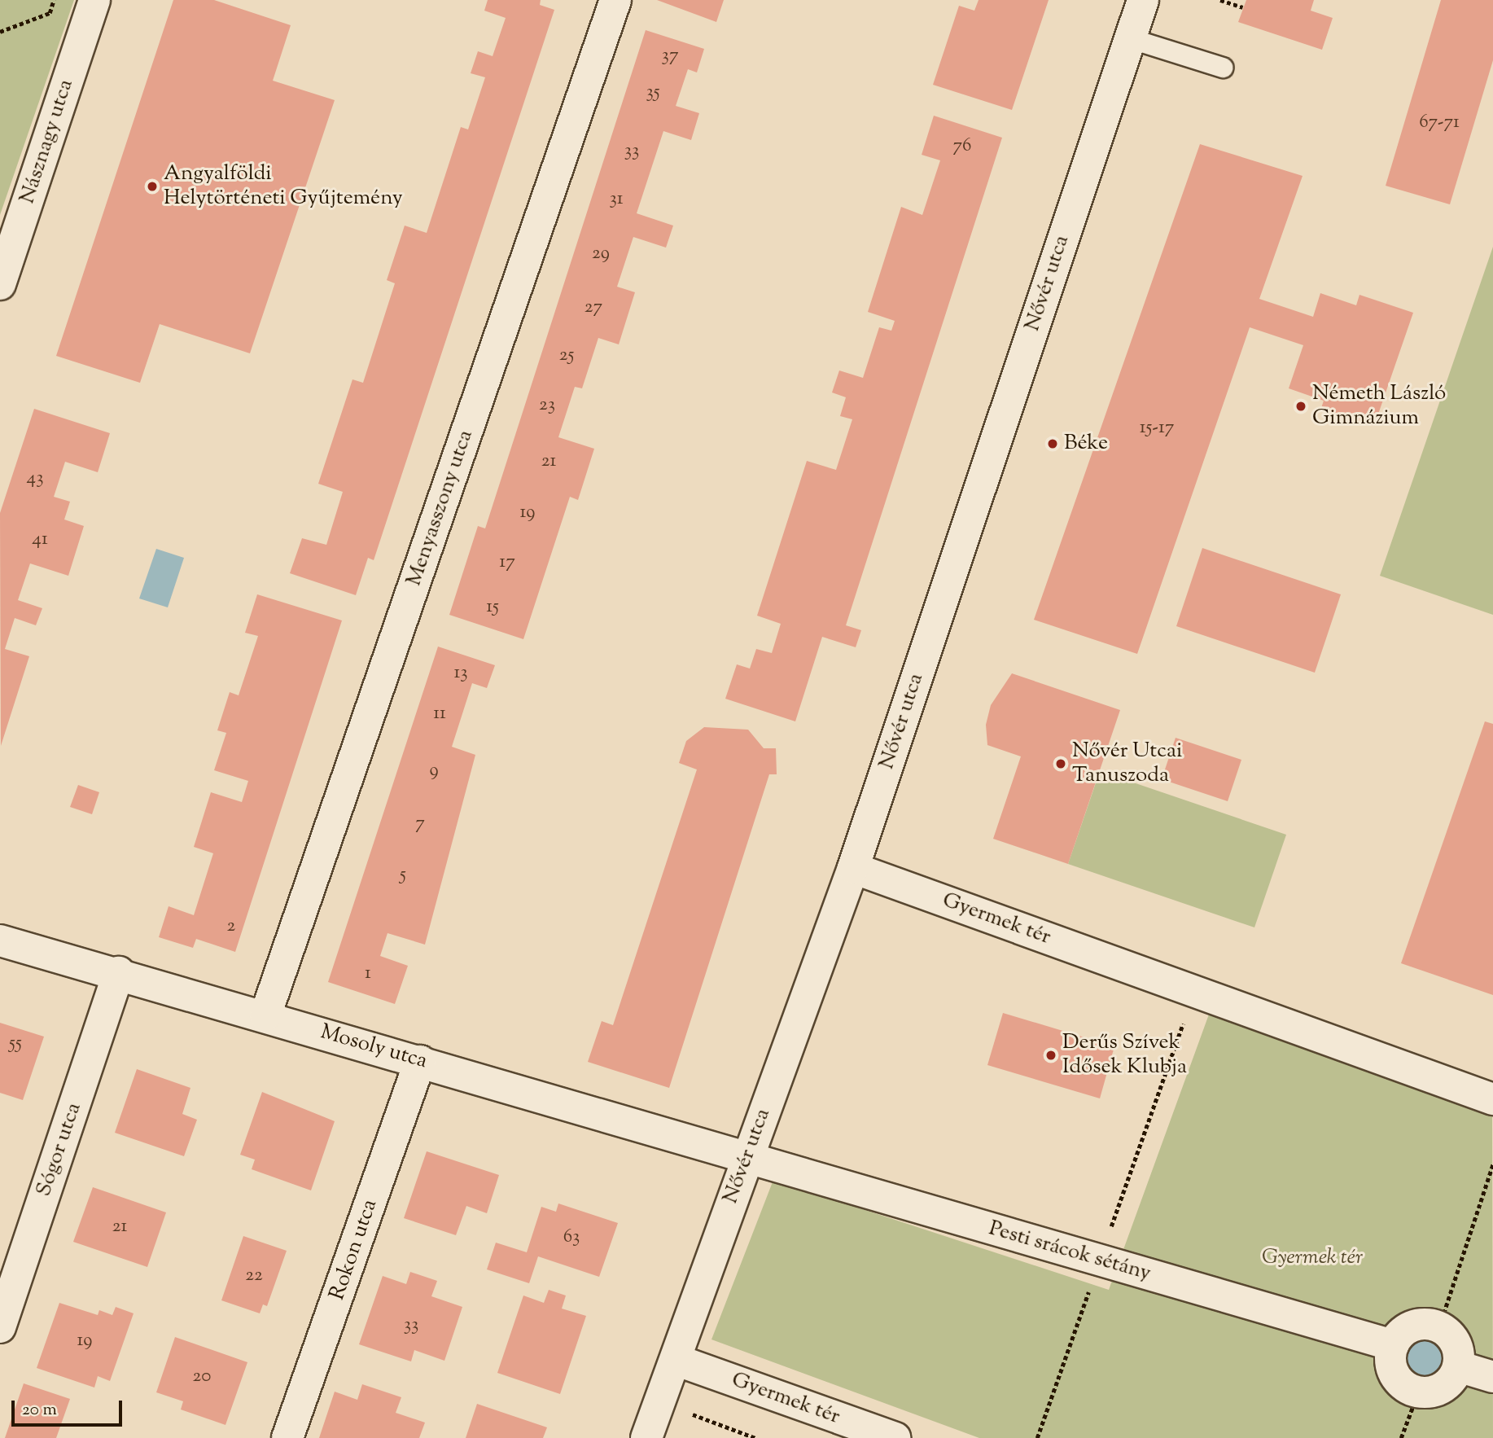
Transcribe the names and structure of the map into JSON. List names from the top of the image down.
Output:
{
  "streets": {
    "street": [
      "Násznagy utca",
      "Nővér utca",
      "Menyasszony utca",
      "Gyermek tér",
      "Mosoly utca",
      "Sógor utca",
      "Rokon utca",
      "Pesti srácok sétány"
    ]
  },
  "crossings": [
    ["Nővér utca", "Gyermek tér"],
    ["Nővér utca", "Mosoly utca"],
    ["Nővér utca", "Pesti srácok sétány"],
    ["Menyasszony utca", "Mosoly utca"],
    ["Mosoly utca", "Sógor utca"],
    ["Mosoly utca", "Rokon utca"],
    ["Mosoly utca", "Pesti srácok sétány"]
  ],
  "parks": ["Gyermek tér"],
  "places": [
    "Angyalföldi Helytörténeti Gyűjtemény",
    "Németh László Gimnázium",
    "Béke",
    "Nővér Utcai Tanuszoda",
    "Derűs Szívek Idősek Klubja"
  ],
  "house_numbers": [
    "37",
    "35",
    "67-71",
    "76",
    "33",
    "31",
    "29",
    "27",
    "25",
    "23",
    "15-17",
    "21",
    "43",
    "19",
    "41",
    "17",
    "15",
    "13",
    "11",
    "9",
    "7",
    "5",
    "2",
    "1",
    "55",
    "21",
    "63",
    "22",
    "33",
    "19",
    "20"
  ],
  "scale_bar": "20 m"
}
